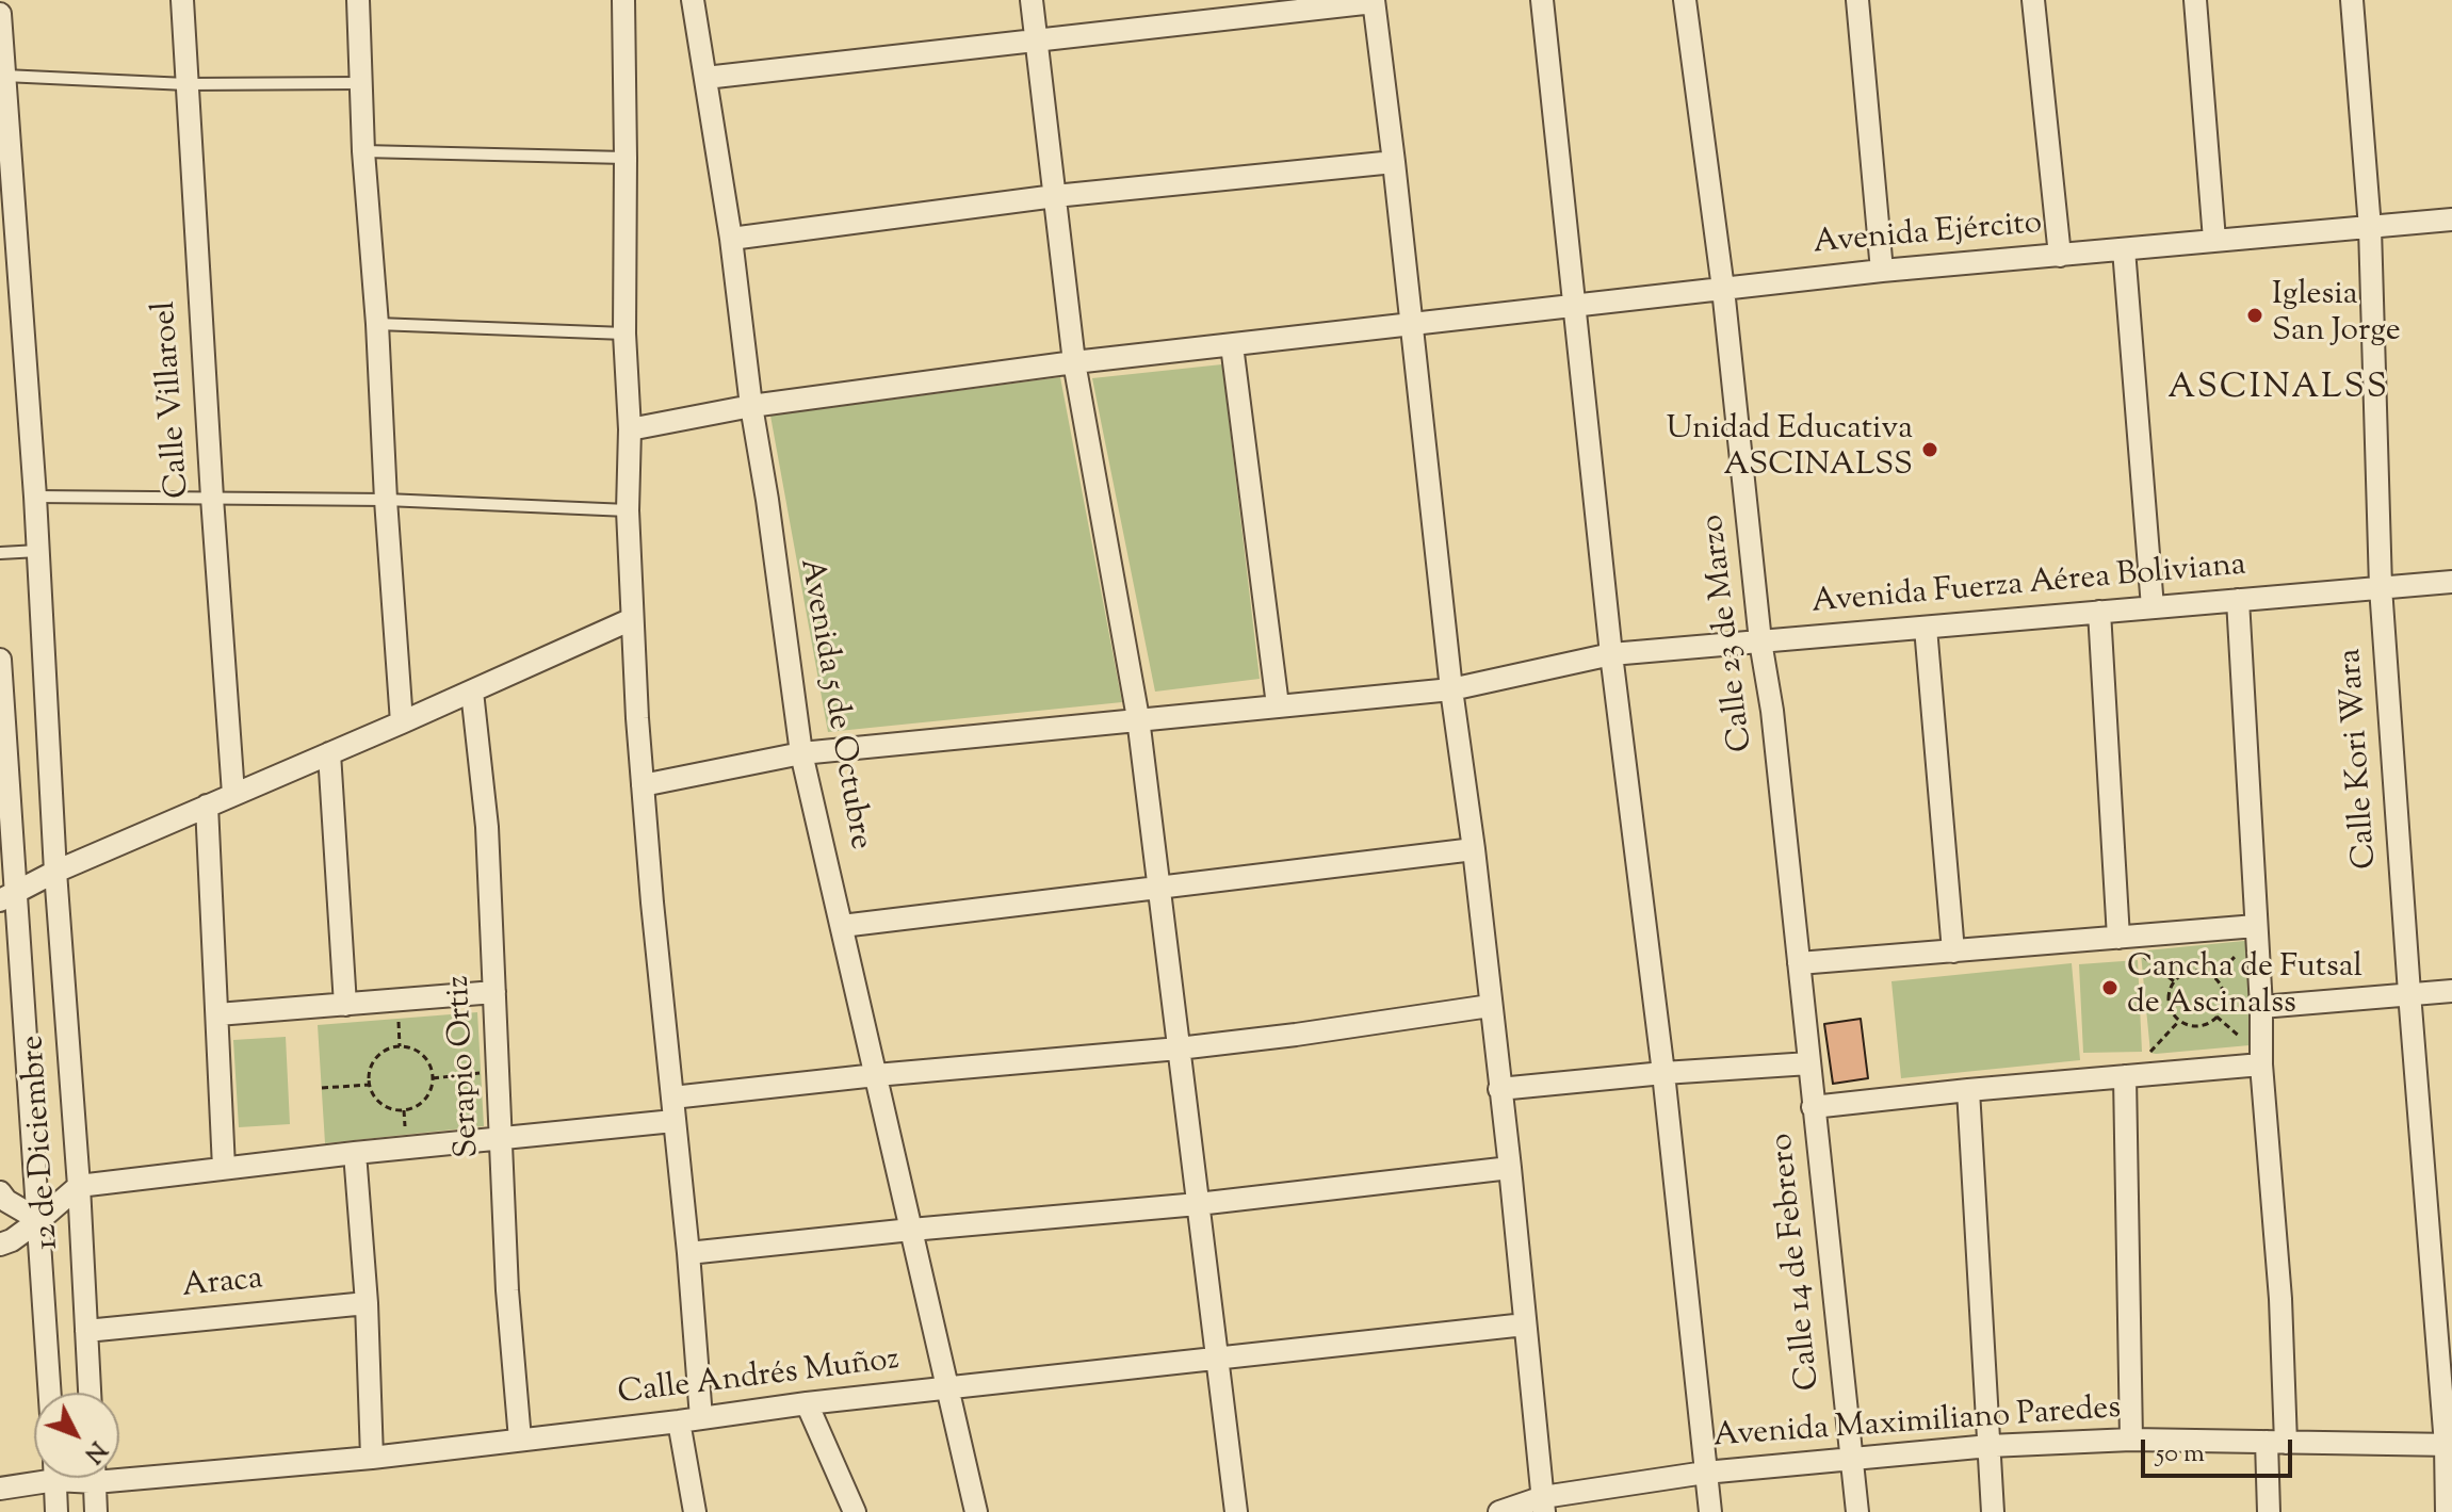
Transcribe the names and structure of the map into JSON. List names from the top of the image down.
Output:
{
  "streets": {
    "street": [
      "Avenida Ejército",
      "Calle Villaroel",
      "Avenida Fuerza Aérea Boliviana",
      "Calle 23 de Marzo",
      "Avenida 5 de Octubre",
      "Calle Kori Wara",
      "Serapio Ortiz",
      "12 de Diciembre",
      "Calle 14 de Febrero",
      "Araca",
      "Calle Andrés Muñoz",
      "Avenida Maximiliano Paredes"
    ]
  },
  "crossings": [
    ["Avenida Ejército", "Calle 23 de Marzo"],
    ["Avenida Ejército", "Avenida 5 de Octubre"],
    ["Avenida Ejército", "Calle Kori Wara"],
    ["Avenida Fuerza Aérea Boliviana", "Calle 23 de Marzo"],
    ["Avenida Fuerza Aérea Boliviana", "Avenida 5 de Octubre"],
    ["Avenida Fuerza Aérea Boliviana", "Calle Kori Wara"],
    ["Calle 23 de Marzo", "Calle 14 de Febrero"],
    ["Avenida 5 de Octubre", "Calle Andrés Muñoz"],
    ["Calle Kori Wara", "Avenida Maximiliano Paredes"],
    ["Serapio Ortiz", "Calle Andrés Muñoz"],
    ["12 de Diciembre", "Araca"],
    ["Calle 14 de Febrero", "Avenida Maximiliano Paredes"]
  ],
  "districts": ["ASCINALSS"],
  "places": ["Iglesia San Jorge", "Unidad Educativa ASCINALSS", "Cancha de Futsal de Ascinalss"],
  "scale_bar": "50 m",
  "north": "bottom right"
}
